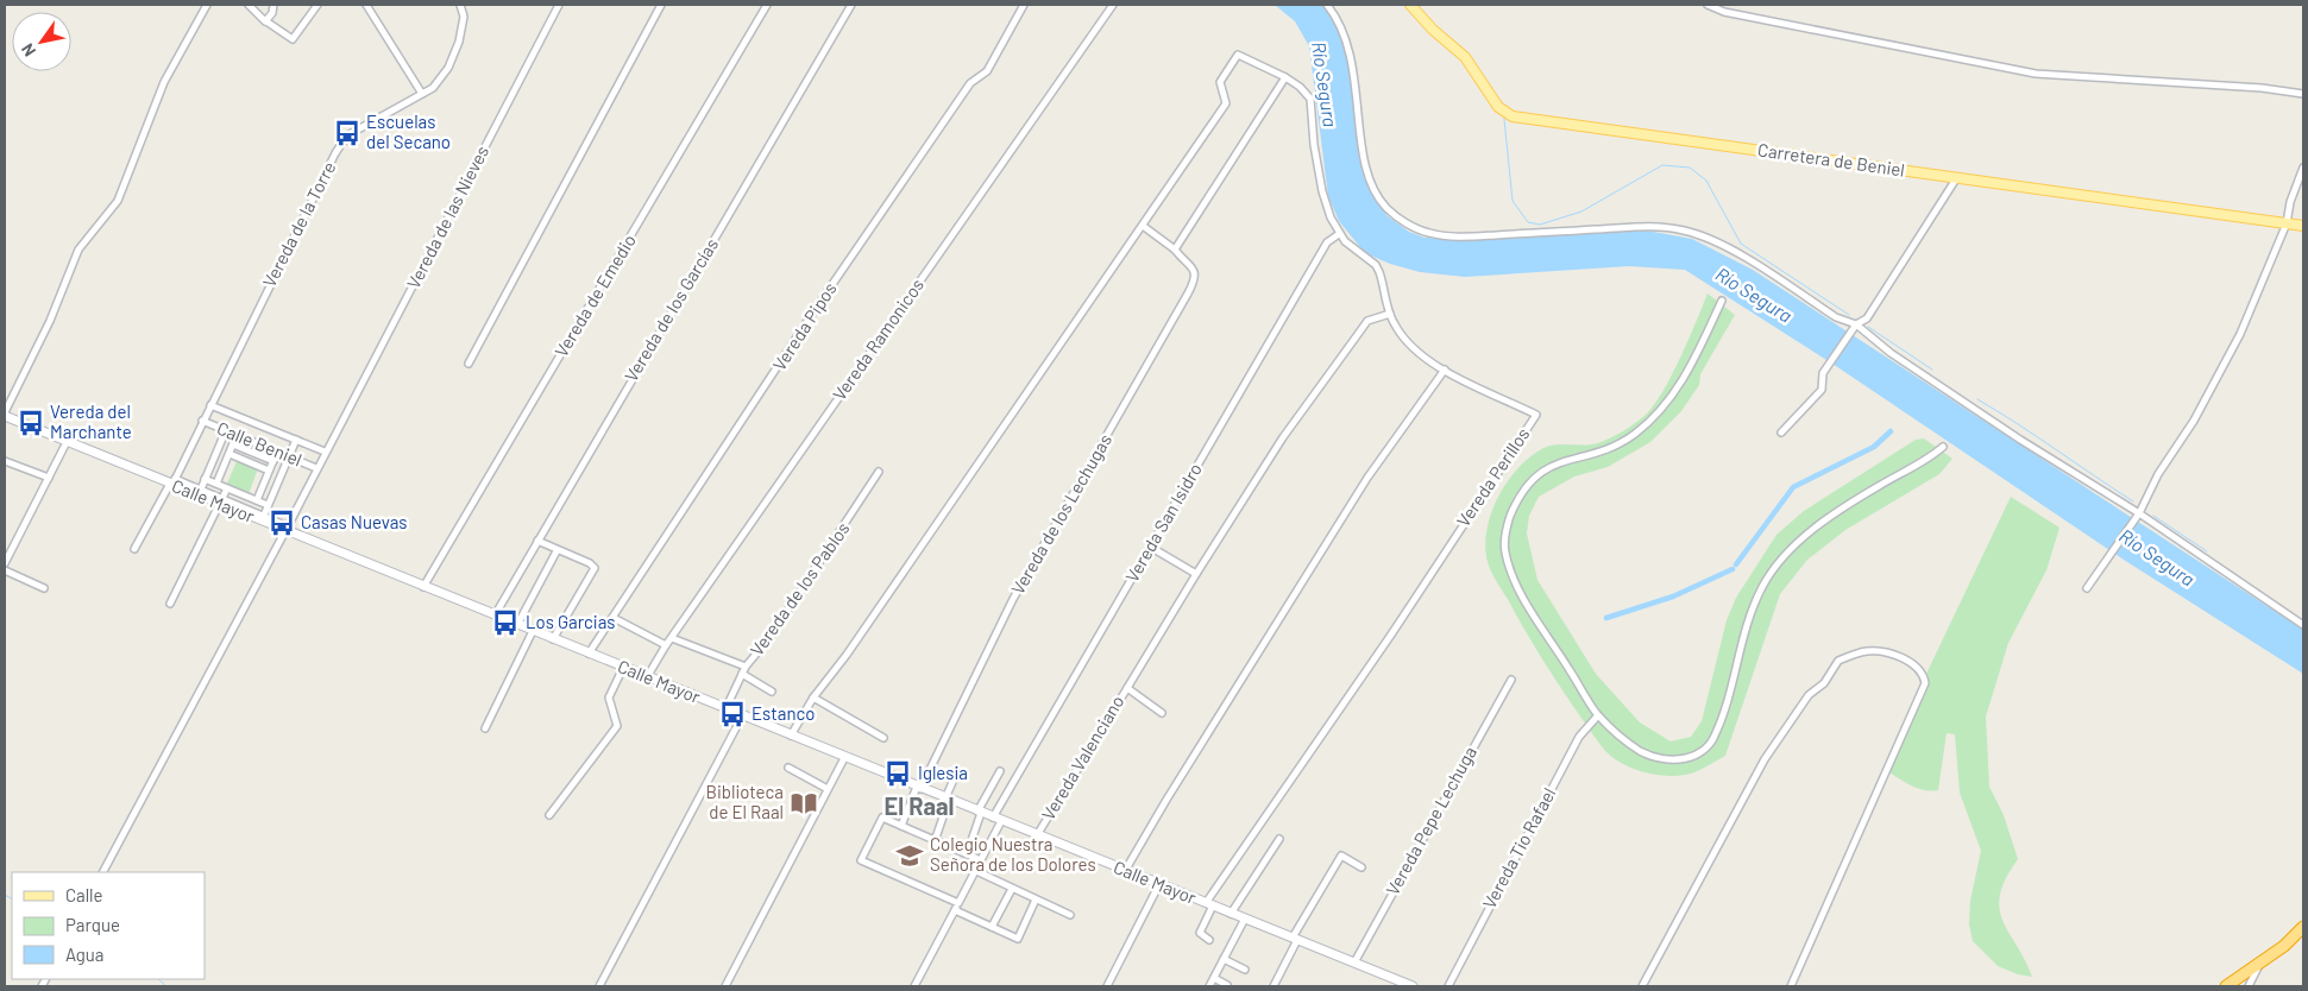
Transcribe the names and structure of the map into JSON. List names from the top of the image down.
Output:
{
  "streets": {
    "main road": ["Carretera de Beniel", "Calle Mayor"],
    "street": [
      "Vereda de las Nieves",
      "Vereda de la Torre",
      "Vereda de Emedio",
      "Vereda de los Garcías",
      "Vereda Pipos",
      "Vereda Ramonicos",
      "Calle Beniel",
      "Vereda Perillos",
      "Vereda de los Lechugas",
      "Vereda San Isidro",
      "Vereda de los Pablos",
      "Vereda Valenciano",
      "Vereda Pepe Lechuga",
      "Vereda Tio Rafael"
    ]
  },
  "crossings": [
    ["Vereda de las Nieves", "Calle Beniel"],
    ["Vereda de las Nieves", "Calle Mayor"],
    ["Vereda de la Torre", "Calle Beniel"],
    ["Vereda de la Torre", "Calle Mayor"],
    ["Vereda de Emedio", "Calle Mayor"],
    ["Vereda de los Garcías", "Calle Mayor"],
    ["Vereda Pipos", "Calle Mayor"],
    ["Vereda Ramonicos", "Calle Mayor"],
    ["Vereda Perillos", "Calle Mayor"],
    ["Vereda Perillos", "Vereda San Isidro"],
    ["Calle Mayor", "Vereda de los Lechugas"],
    ["Calle Mayor", "Vereda San Isidro"],
    ["Calle Mayor", "Vereda de los Pablos"],
    ["Calle Mayor", "Vereda Valenciano"],
    ["Calle Mayor", "Vereda Pepe Lechuga"]
  ],
  "districts": ["El Raal"],
  "water": ["Río Segura"],
  "places": {
    "bus stop": [
      "Escuelas del Secano",
      "Vereda del Marchante",
      "Casas Nuevas",
      "Los Garcias",
      "Estanco",
      "Iglesia"
    ],
    "library": ["Biblioteca de El Raal"],
    "school or university": ["Colegio Nuestra Señora de los Dolores"]
  },
  "legend": ["Calle", "Parque", "Agua"],
  "north": "bottom left"
}
